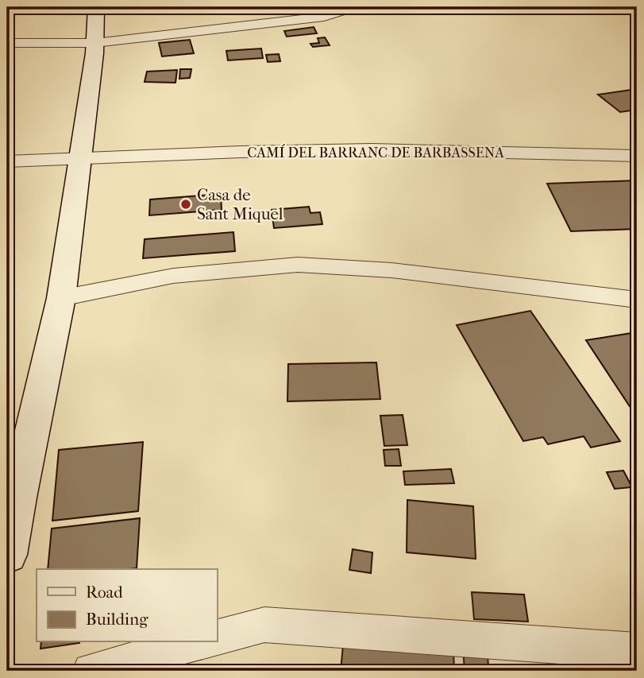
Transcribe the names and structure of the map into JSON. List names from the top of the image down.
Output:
{
  "streets": {
    "street": ["CAMÍ DEL BARRANC DE BARBASSENA"]
  },
  "places": ["Casa de Sant Miquel"],
  "legend": ["Road", "Building"]
}
